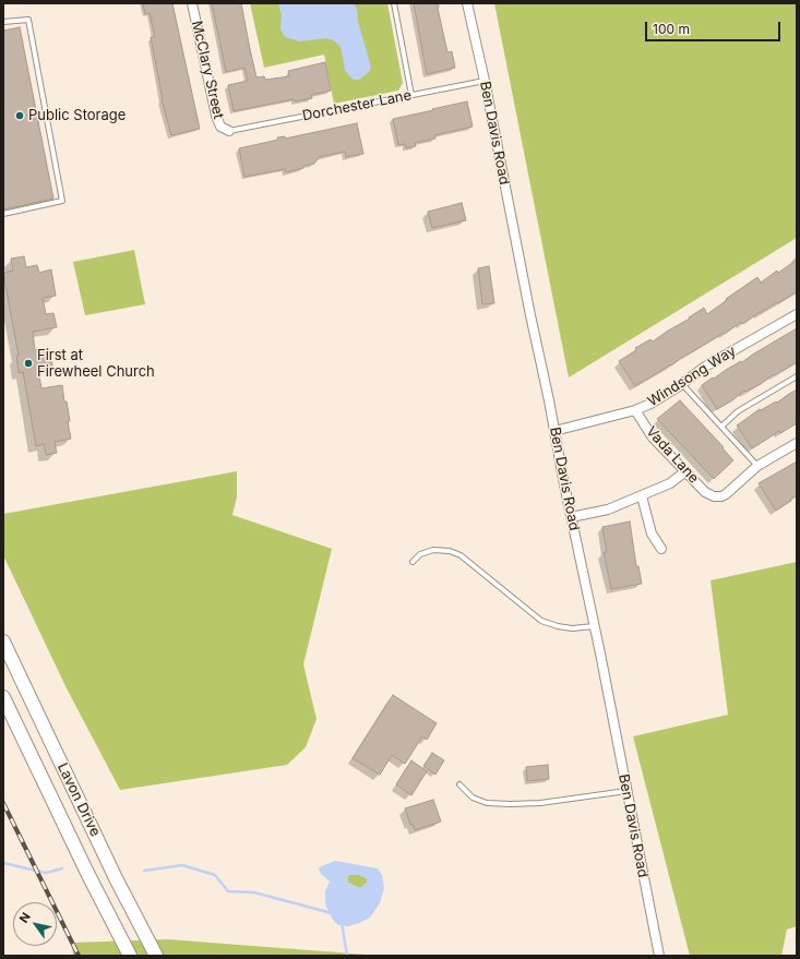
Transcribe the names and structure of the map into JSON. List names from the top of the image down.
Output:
{
  "streets": {
    "main road": ["Lavon Drive"],
    "street": [
      "McClary Street",
      "Ben Davis Road",
      "Windsong Way",
      "Vada Lane"
    ],
    "lane": ["Dorchester Lane"]
  },
  "crossings": [
    ["McClary Street", "Dorchester Lane"],
    ["Dorchester Lane", "Ben Davis Road"],
    ["Ben Davis Road", "Windsong Way"],
    ["Windsong Way", "Vada Lane"]
  ],
  "places": ["Public Storage", "First at Firewheel Church"],
  "scale_bar": "100 m",
  "north": "top left"
}
